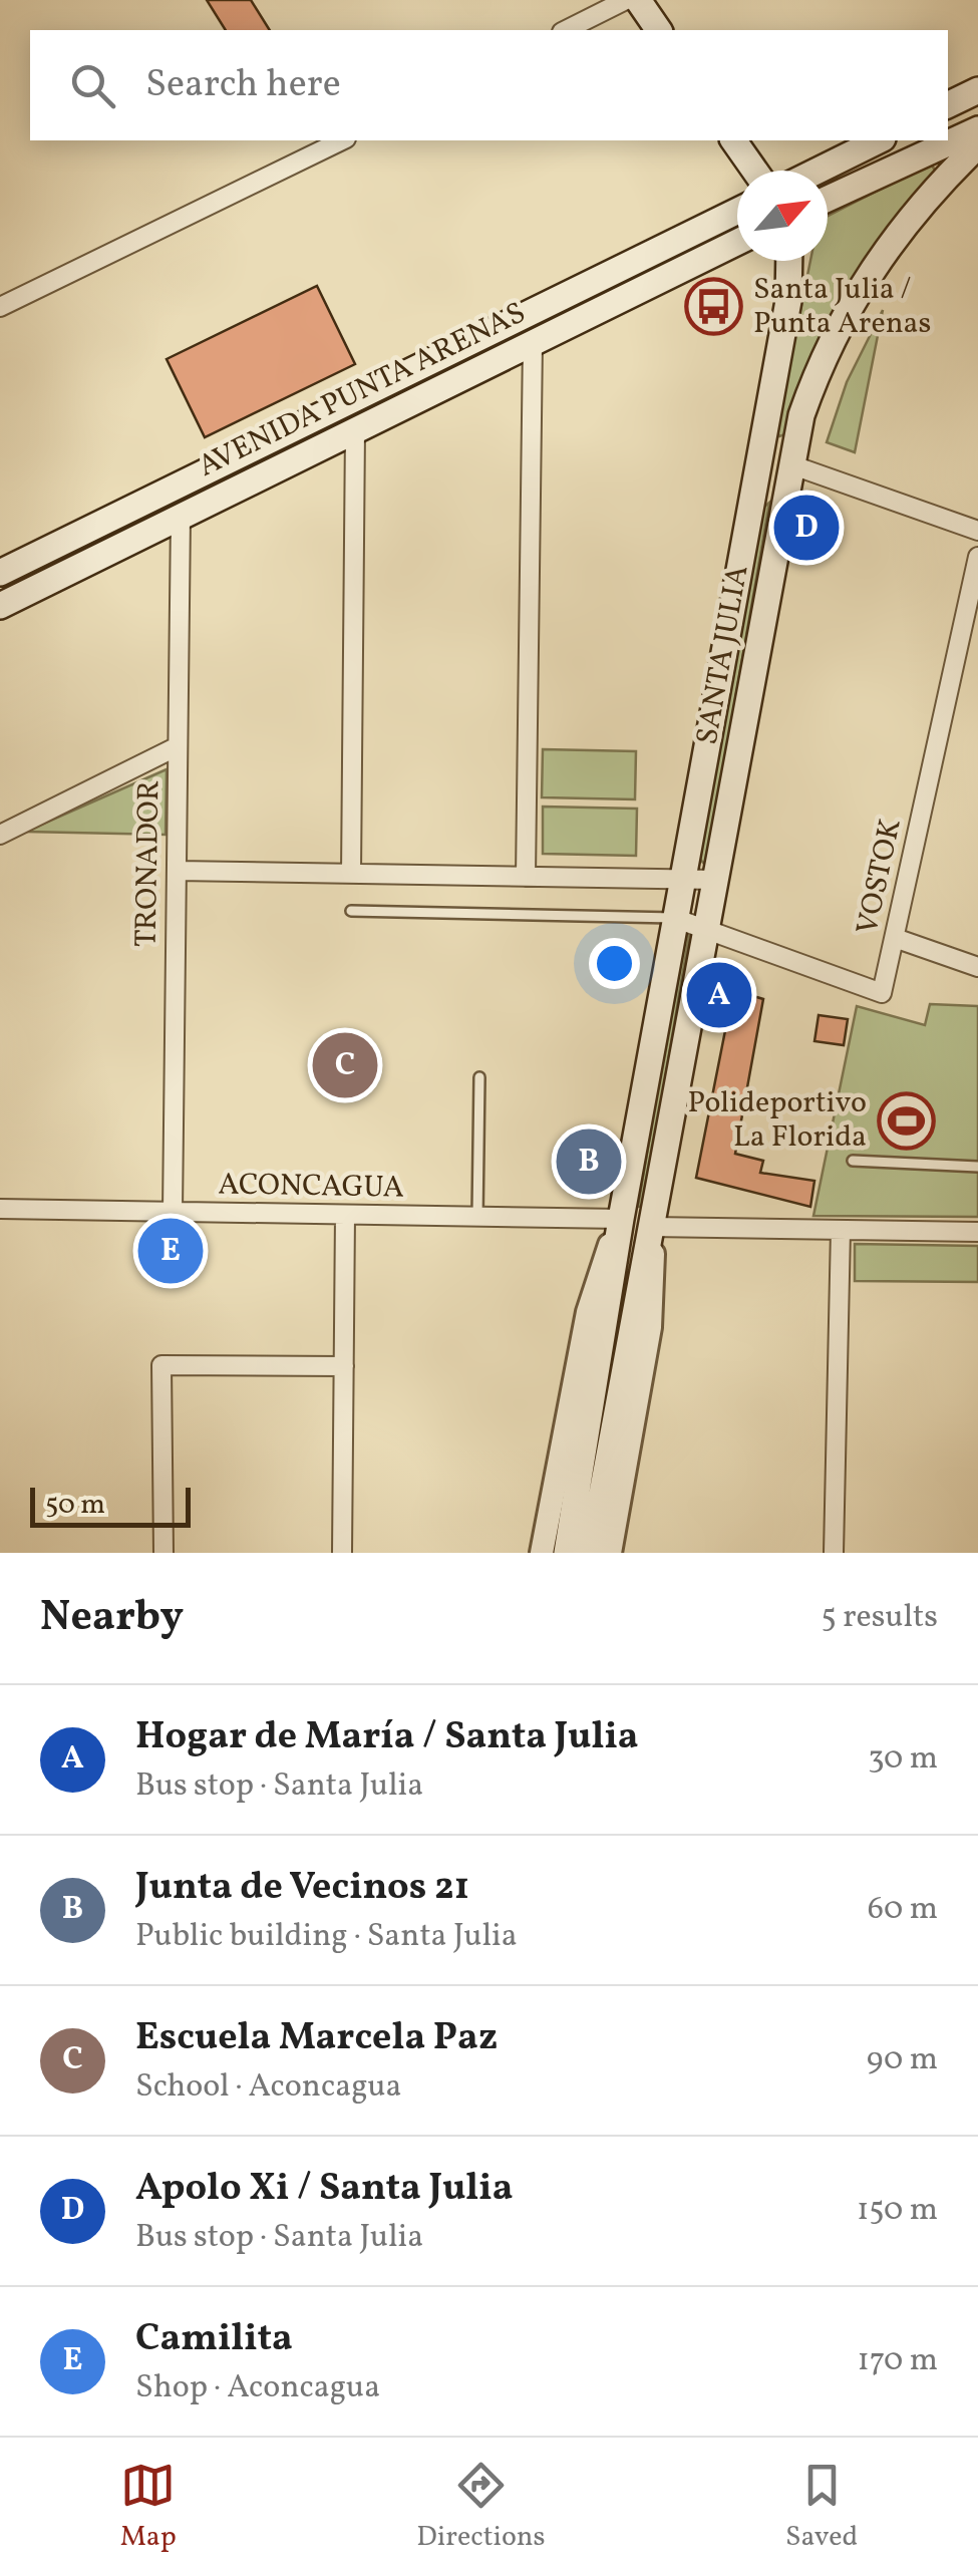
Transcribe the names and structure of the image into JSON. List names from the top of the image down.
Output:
{
  "streets": {
    "main road": ["AVENIDA PUNTA ARENAS", "SANTA JULIA"],
    "street": ["TRONADOR", "VOSTOK", "ACONCAGUA"]
  },
  "crossings": [
    ["AVENIDA PUNTA ARENAS", "TRONADOR"],
    ["SANTA JULIA", "VOSTOK"],
    ["SANTA JULIA", "ACONCAGUA"],
    ["TRONADOR", "ACONCAGUA"]
  ],
  "places": {
    "bus stop": ["Santa Julia / Punta Arenas"],
    "sports": ["Polideportivo La Florida"]
  },
  "scale_bar": "50 m",
  "north": "top right",
  "page": {
    "search": "Search here",
    "pins": [
      "D",
      "A",
      "C",
      "B",
      "E"
    ],
    "scale": "50 m",
    "heading": ["Nearby", "5 results"],
    "list": [
      {
        "mark": "A",
        "name": "Hogar de María / Santa Julia",
        "note": "Bus stop · Santa Julia",
        "value": "30 m"
      },
      {
        "mark": "B",
        "name": "Junta de Vecinos 21",
        "note": "Public building · Santa Julia",
        "value": "60 m"
      },
      {
        "mark": "C",
        "name": "Escuela Marcela Paz",
        "note": "School · Aconcagua",
        "value": "90 m"
      },
      {
        "mark": "D",
        "name": "Apolo Xi / Santa Julia",
        "note": "Bus stop · Santa Julia",
        "value": "150 m"
      },
      {
        "mark": "E",
        "name": "Camilita",
        "note": "Shop · Aconcagua",
        "value": "170 m"
      }
    ],
    "nav": ["Map", "Directions", "Saved"]
  }
}
